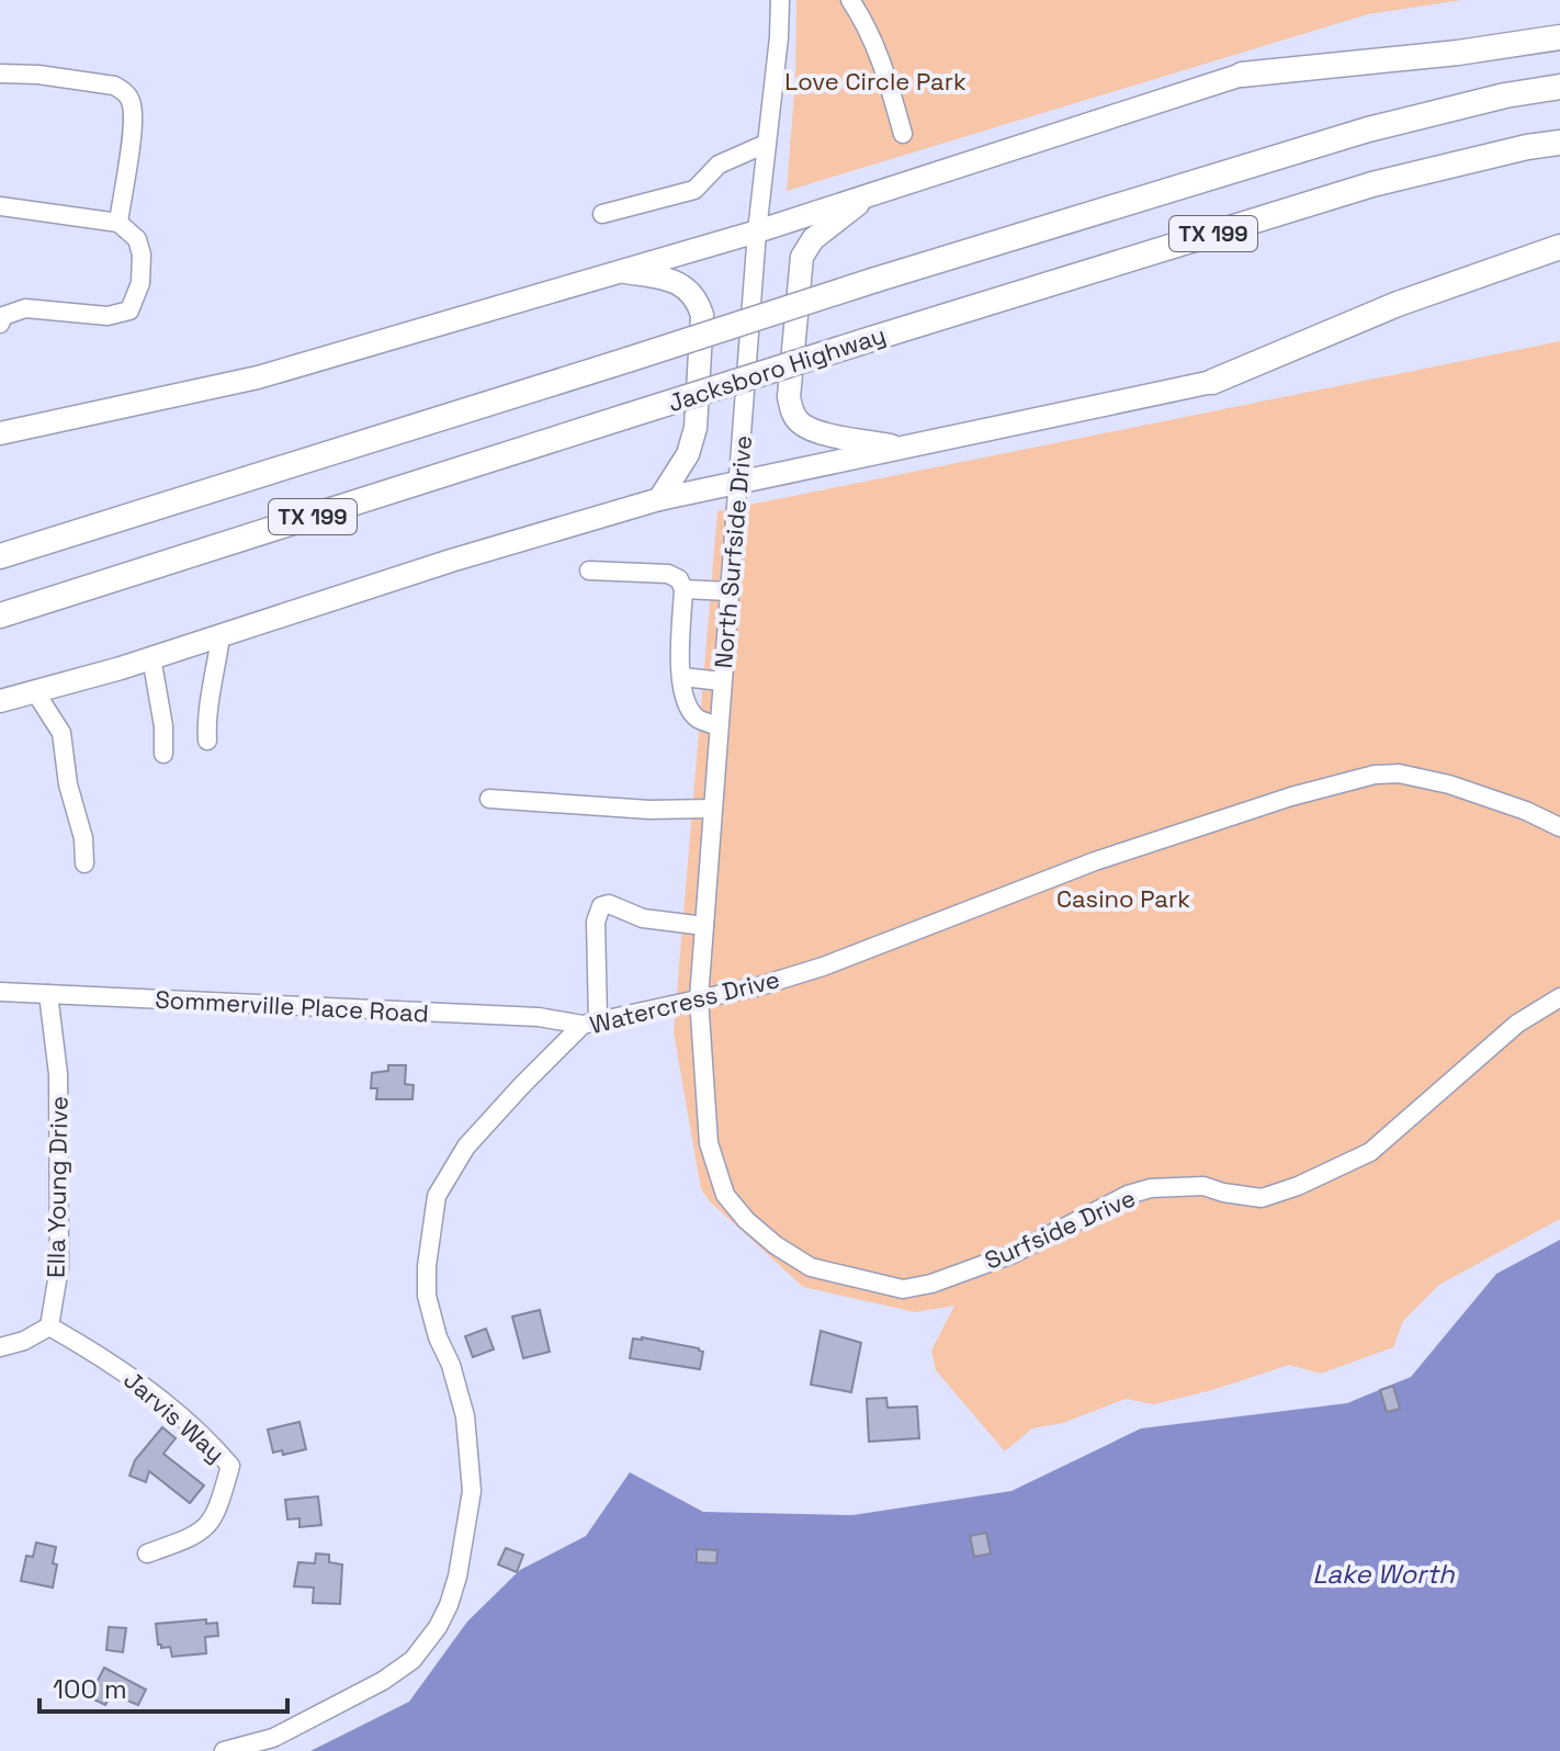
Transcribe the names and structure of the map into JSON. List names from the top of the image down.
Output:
{
  "streets": {
    "highway": ["TX 199", "Jacksboro Highway"],
    "street": [
      "North Surfside Drive",
      "Watercress Drive",
      "Sommerville Place Road",
      "Ella Young Drive",
      "Surfside Drive",
      "Jarvis Way"
    ]
  },
  "crossings": [
    ["North Surfside Drive", "Watercress Drive"],
    ["North Surfside Drive", "Surfside Drive"],
    ["Watercress Drive", "Sommerville Place Road"],
    ["Watercress Drive", "Surfside Drive"],
    ["Sommerville Place Road", "Ella Young Drive"],
    ["Ella Young Drive", "Jarvis Way"]
  ],
  "water": ["Lake Worth"],
  "parks": ["Love Circle Park", "Casino Park"],
  "scale_bar": "100 m"
}
